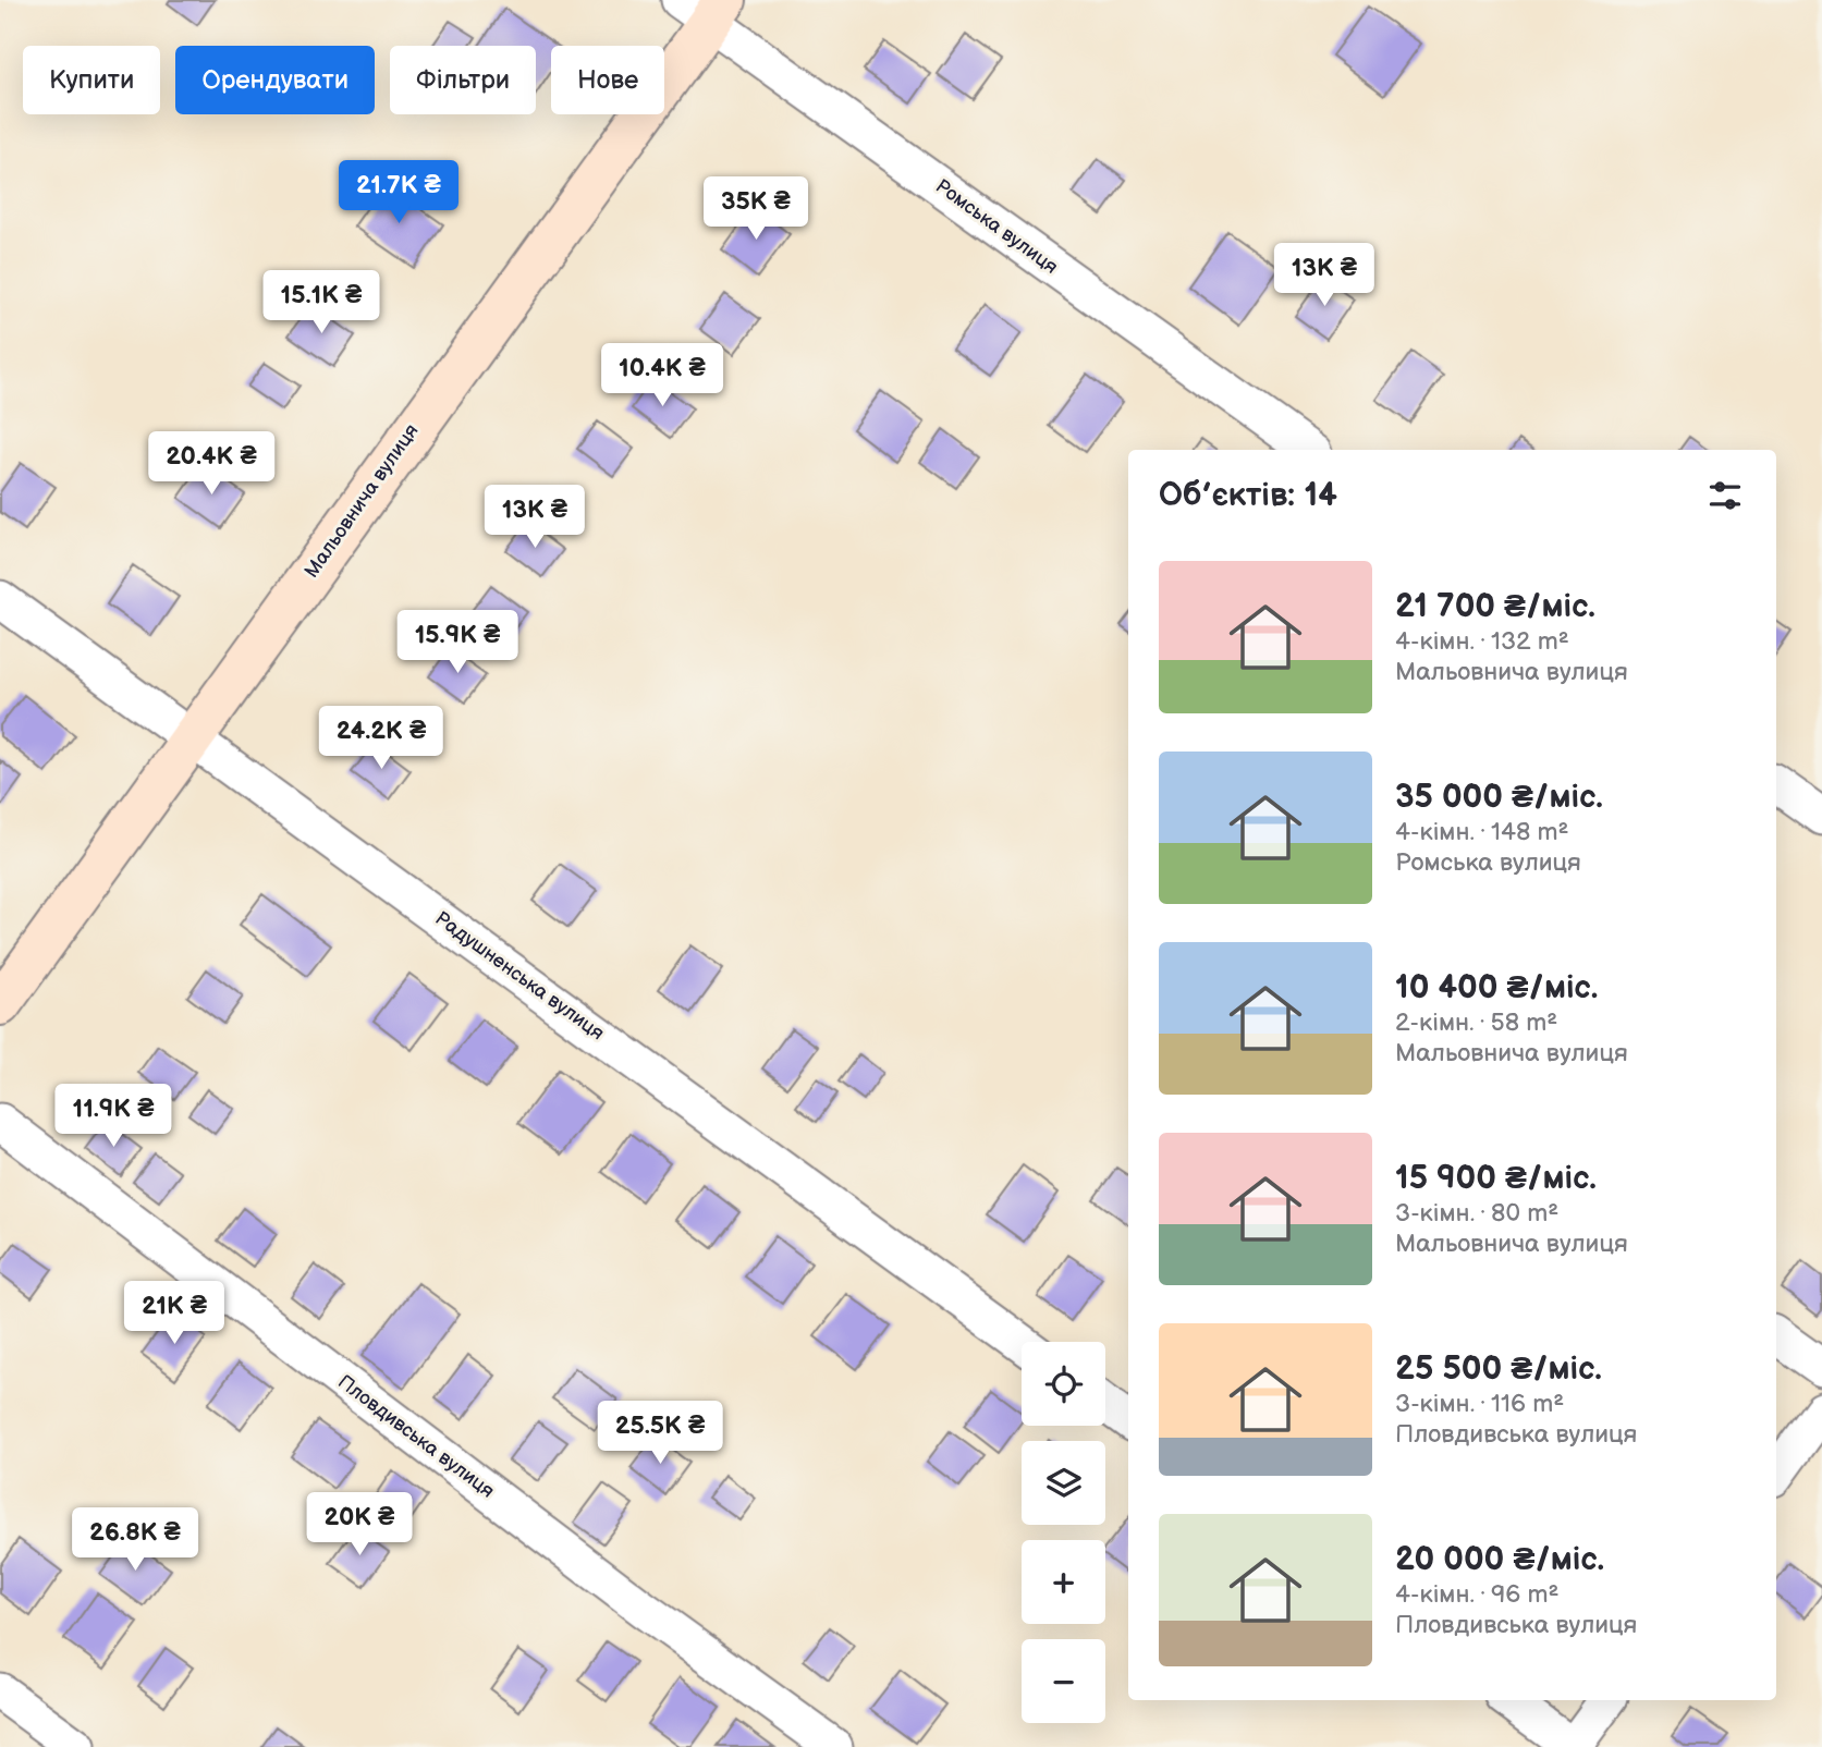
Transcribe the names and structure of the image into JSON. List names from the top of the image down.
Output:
{
  "streets": {
    "street": [
      "Ромська вулиця",
      "Мальовнича вулиця",
      "Радушненська вулиця",
      "Пловдивська вулиця"
    ]
  },
  "crossings": [
    ["Ромська вулиця", "Мальовнича вулиця"],
    ["Мальовнича вулиця", "Радушненська вулиця"]
  ],
  "page": {
    "chip": [
      "Купити",
      "Орендувати",
      "Фільтри",
      "Нове"
    ],
    "price": [
      "21.7K ₴",
      "35K ₴",
      "13K ₴",
      "15.1K ₴",
      "10.4K ₴",
      "20.4K ₴",
      "13K ₴",
      "15.9K ₴",
      "24.2K ₴",
      "11.9K ₴",
      "21K ₴",
      "25.5K ₴",
      "20K ₴",
      "26.8K ₴"
    ],
    "heading": "Об’єктів: 14",
    "list": [
      {
        "name": "21 700 ₴/міс.",
        "note": "4-кімн. · 132 m² · Мальовнича вулиця"
      },
      {
        "name": "35 000 ₴/міс.",
        "note": "4-кімн. · 148 m² · Ромська вулиця"
      },
      {
        "name": "10 400 ₴/міс.",
        "note": "2-кімн. · 58 m² · Мальовнича вулиця"
      },
      {
        "name": "15 900 ₴/міс.",
        "note": "3-кімн. · 80 m² · Мальовнича вулиця"
      },
      {
        "name": "25 500 ₴/міс.",
        "note": "3-кімн. · 116 m² · Пловдивська вулиця"
      },
      {
        "name": "20 000 ₴/міс.",
        "note": "4-кімн. · 96 m² · Пловдивська вулиця"
      }
    ],
    "map_buttons": ["+", "−"]
  }
}
